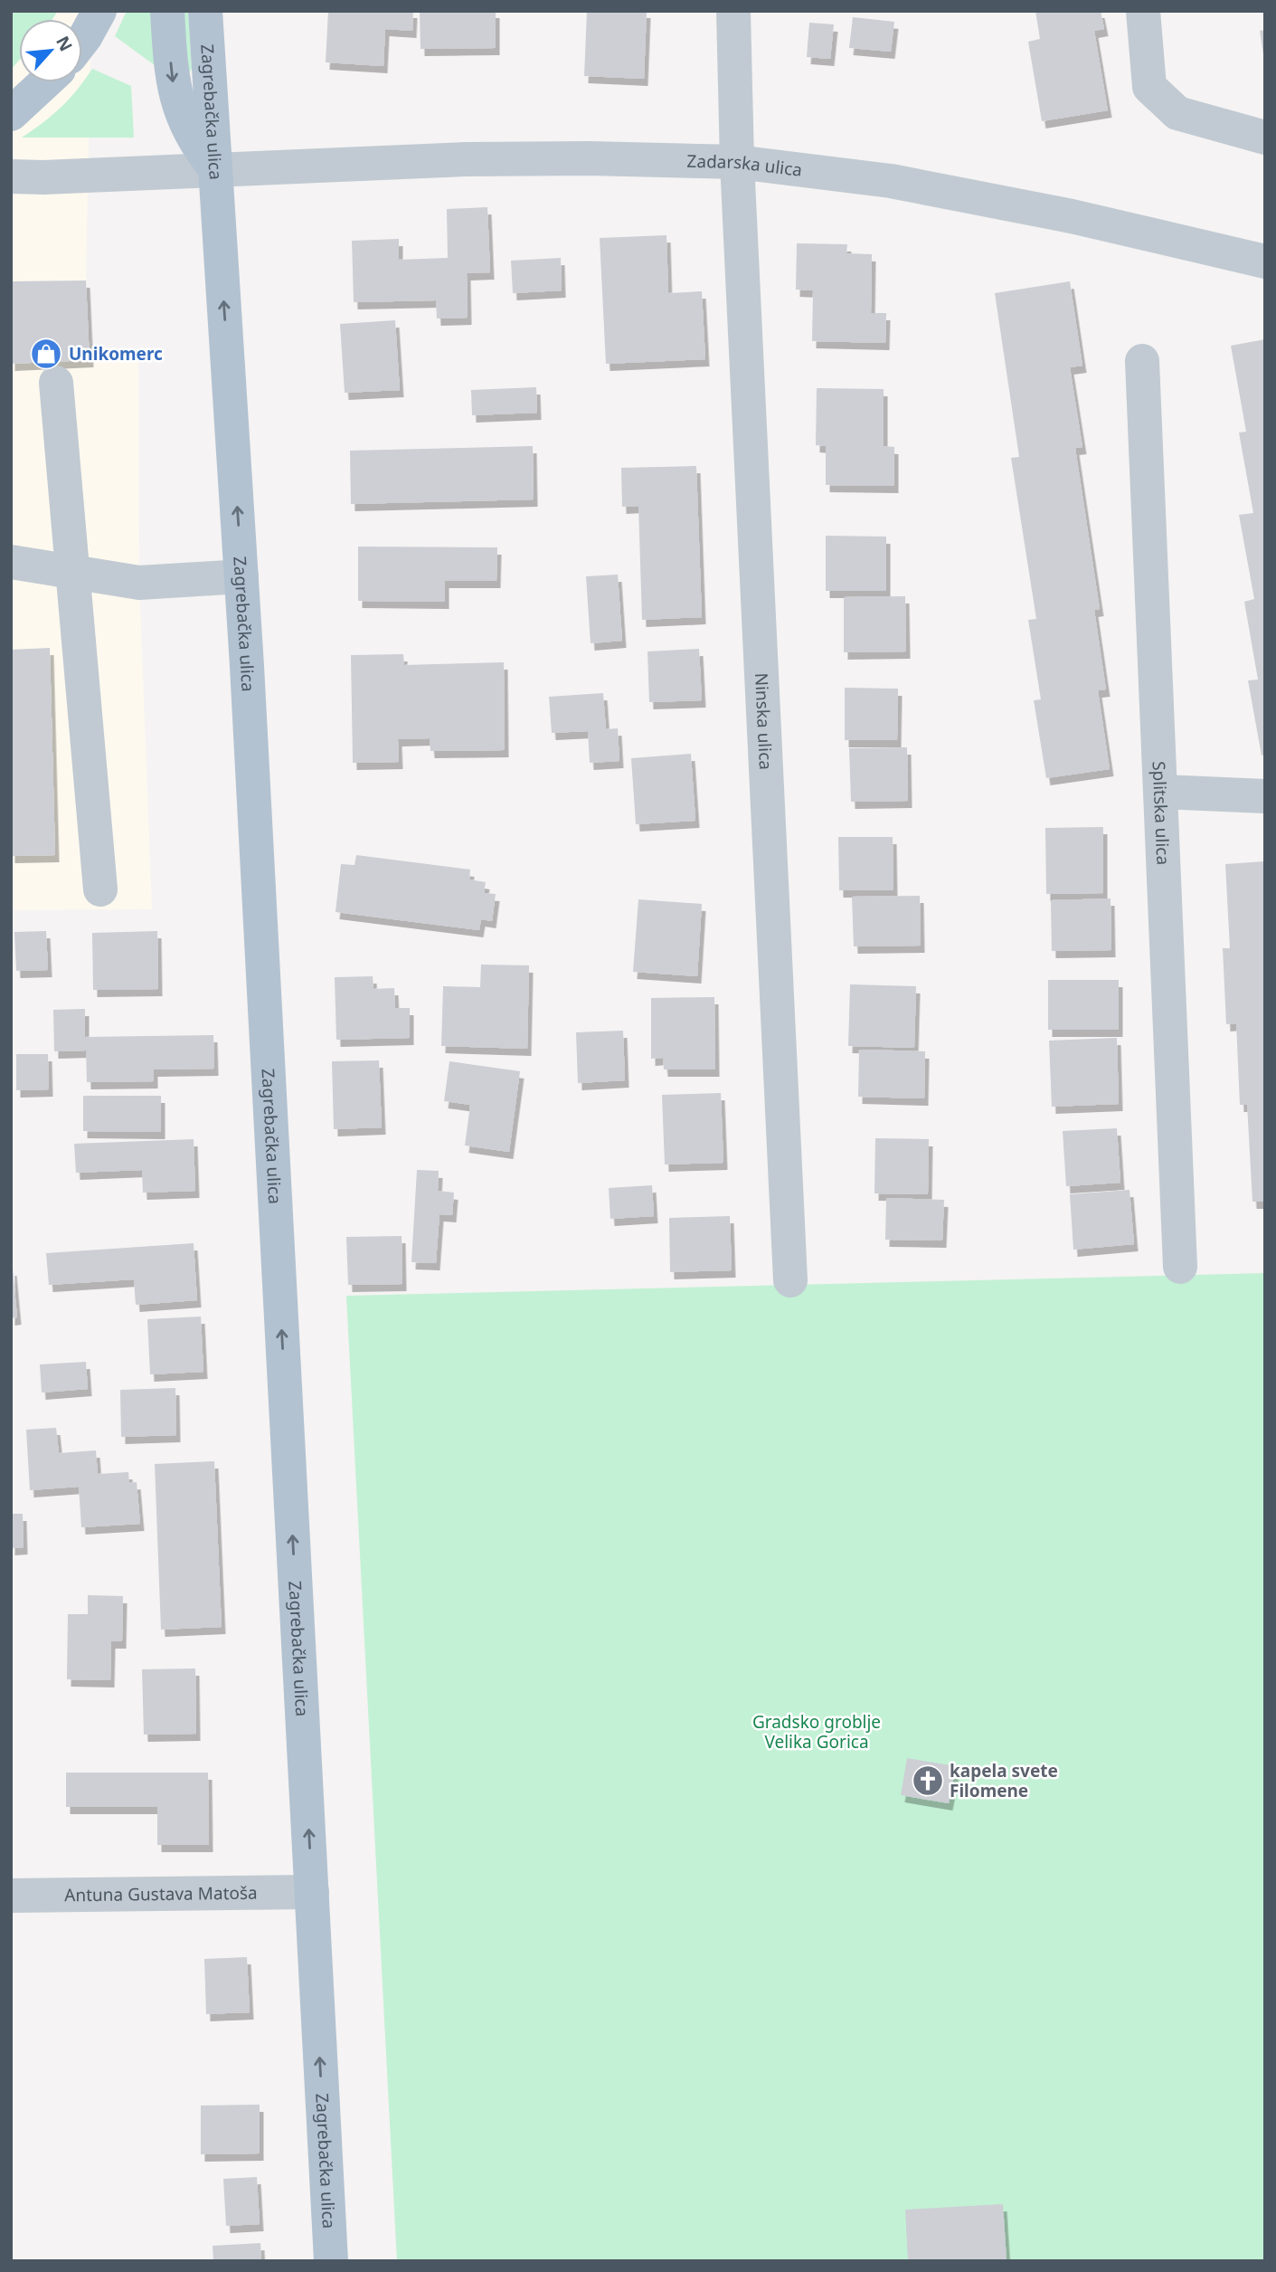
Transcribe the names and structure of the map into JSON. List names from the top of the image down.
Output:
{
  "streets": {
    "main road": ["Zagrebačka ulica"],
    "street": [
      "Zadarska ulica",
      "Ninska ulica",
      "Splitska ulica",
      "Antuna Gustava Matoša"
    ]
  },
  "crossings": [
    ["Zagrebačka ulica", "Zadarska ulica"],
    ["Zagrebačka ulica", "Antuna Gustava Matoša"],
    ["Zadarska ulica", "Ninska ulica"]
  ],
  "one_way": ["Zagrebačka ulica"],
  "parks": ["Gradsko groblje Velika Gorica"],
  "places": {
    "shop": ["Unikomerc"],
    "church": ["kapela svete Filomene"]
  },
  "north": "top right"
}
